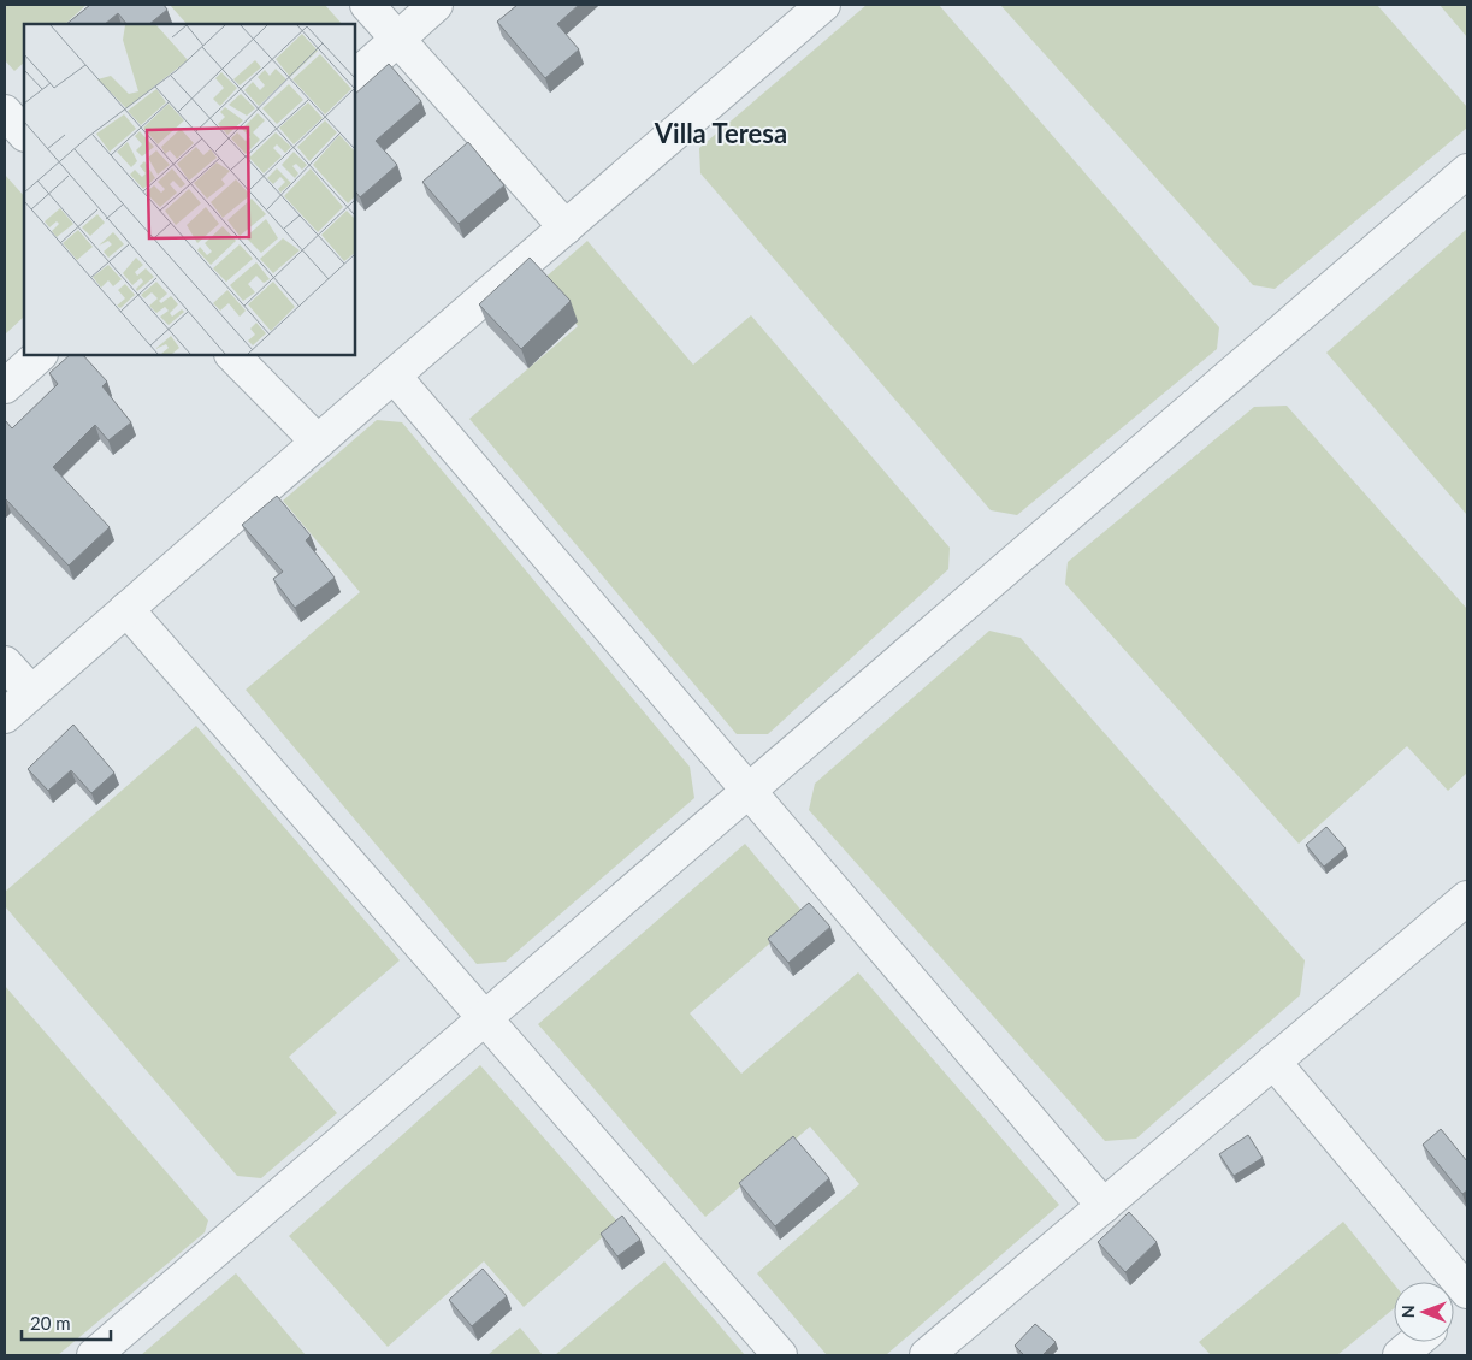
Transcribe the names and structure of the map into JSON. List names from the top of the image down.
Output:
{
  "districts": ["Villa Teresa"],
  "scale_bar": "20 m",
  "north": "left"
}
